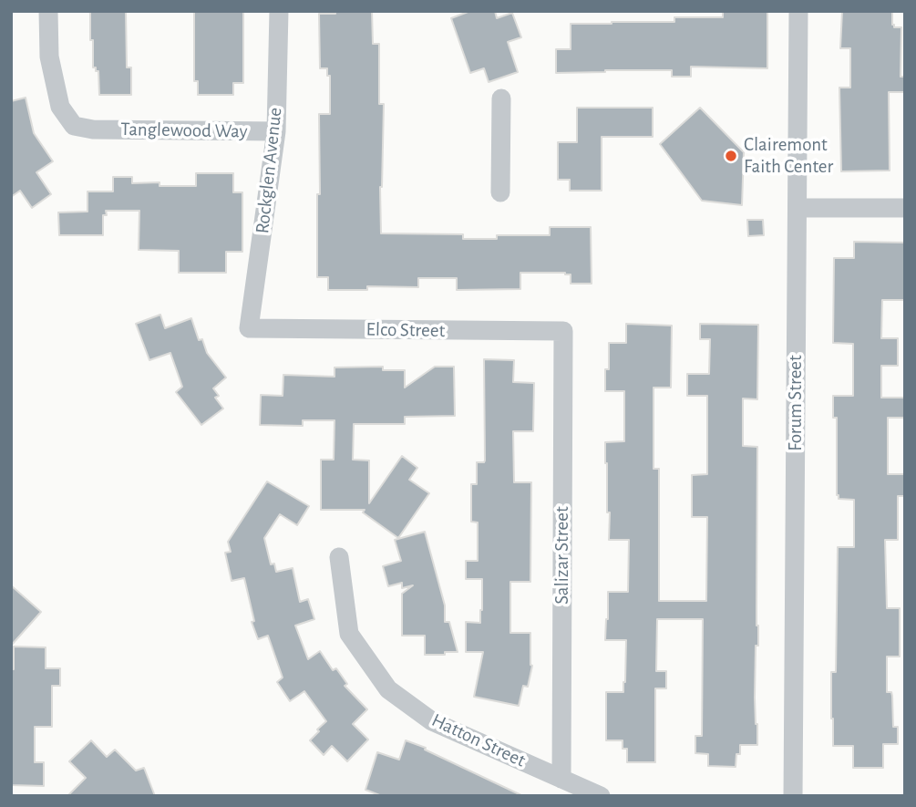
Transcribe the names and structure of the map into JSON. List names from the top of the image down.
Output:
{
  "streets": {
    "street": [
      "Tanglewood Way",
      "Rockglen Avenue",
      "Elco Street",
      "Forum Street",
      "Salizar Street",
      "Hatton Street"
    ]
  },
  "crossings": [
    ["Tanglewood Way", "Rockglen Avenue"],
    ["Rockglen Avenue", "Elco Street"],
    ["Elco Street", "Salizar Street"],
    ["Salizar Street", "Hatton Street"]
  ],
  "places": ["Clairemont Faith Center"]
}
